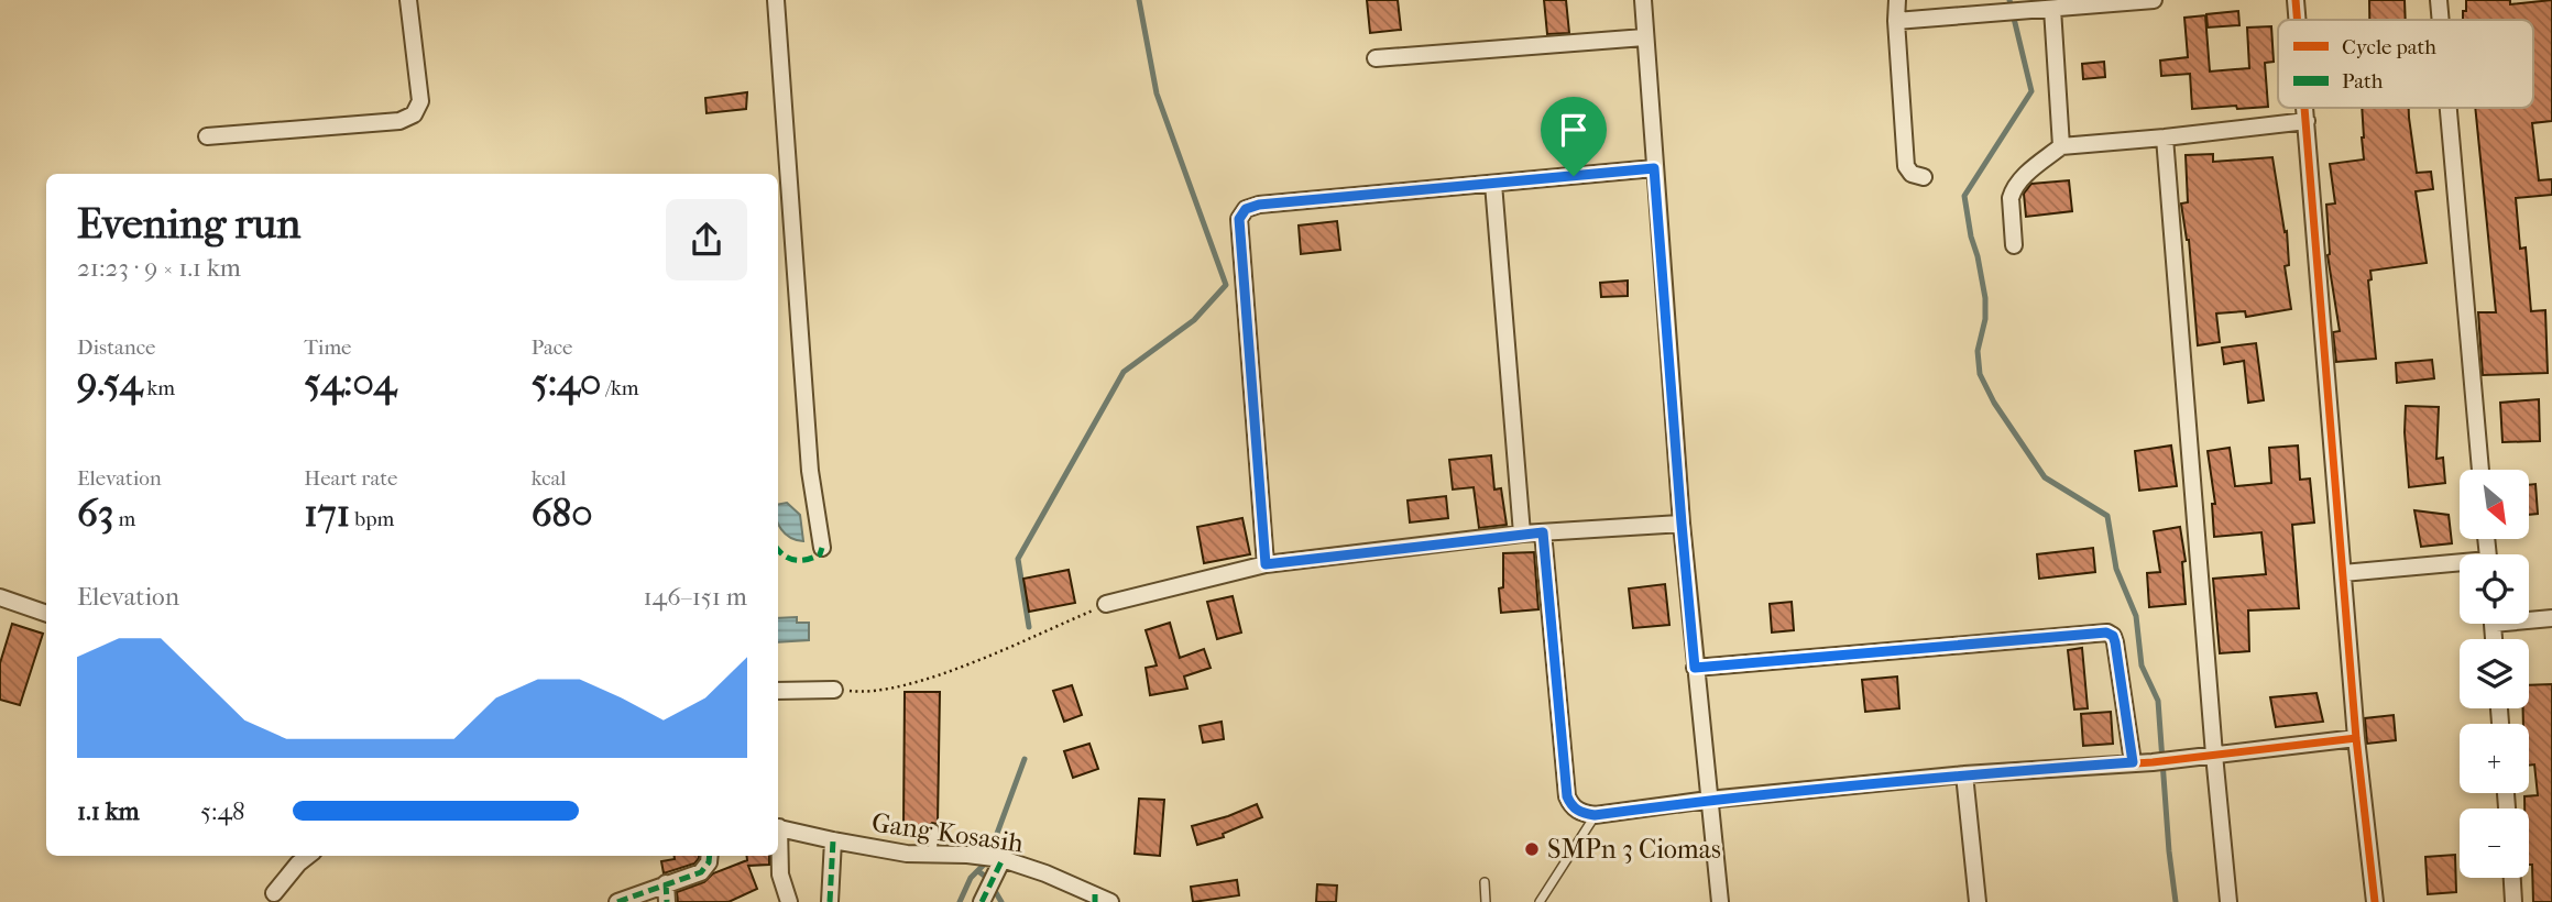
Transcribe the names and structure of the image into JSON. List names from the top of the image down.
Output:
{
  "streets": {
    "street": ["Gang Kosasih"]
  },
  "places": ["SMPn 3 Ciomas"],
  "legend": ["Cycle path", "Path"],
  "north": "bottom right",
  "page": {
    "heading": ["Evening run", "21:23 · 9 × 1.1 km"],
    "stats": [
      ["Distance", "9.54 km"],
      ["Time", "54:04"],
      ["Pace", "5:40 /km"],
      ["Elevation", "63 m"],
      ["Heart rate", "171 bpm"],
      ["kcal", "680"]
    ],
    "map_buttons": ["+", "−"],
    "chart": ["Elevation", "146–151 m"],
    "list": [
      {
        "name": "1.1 km",
        "note": "5:48"
      }
    ]
  }
}
